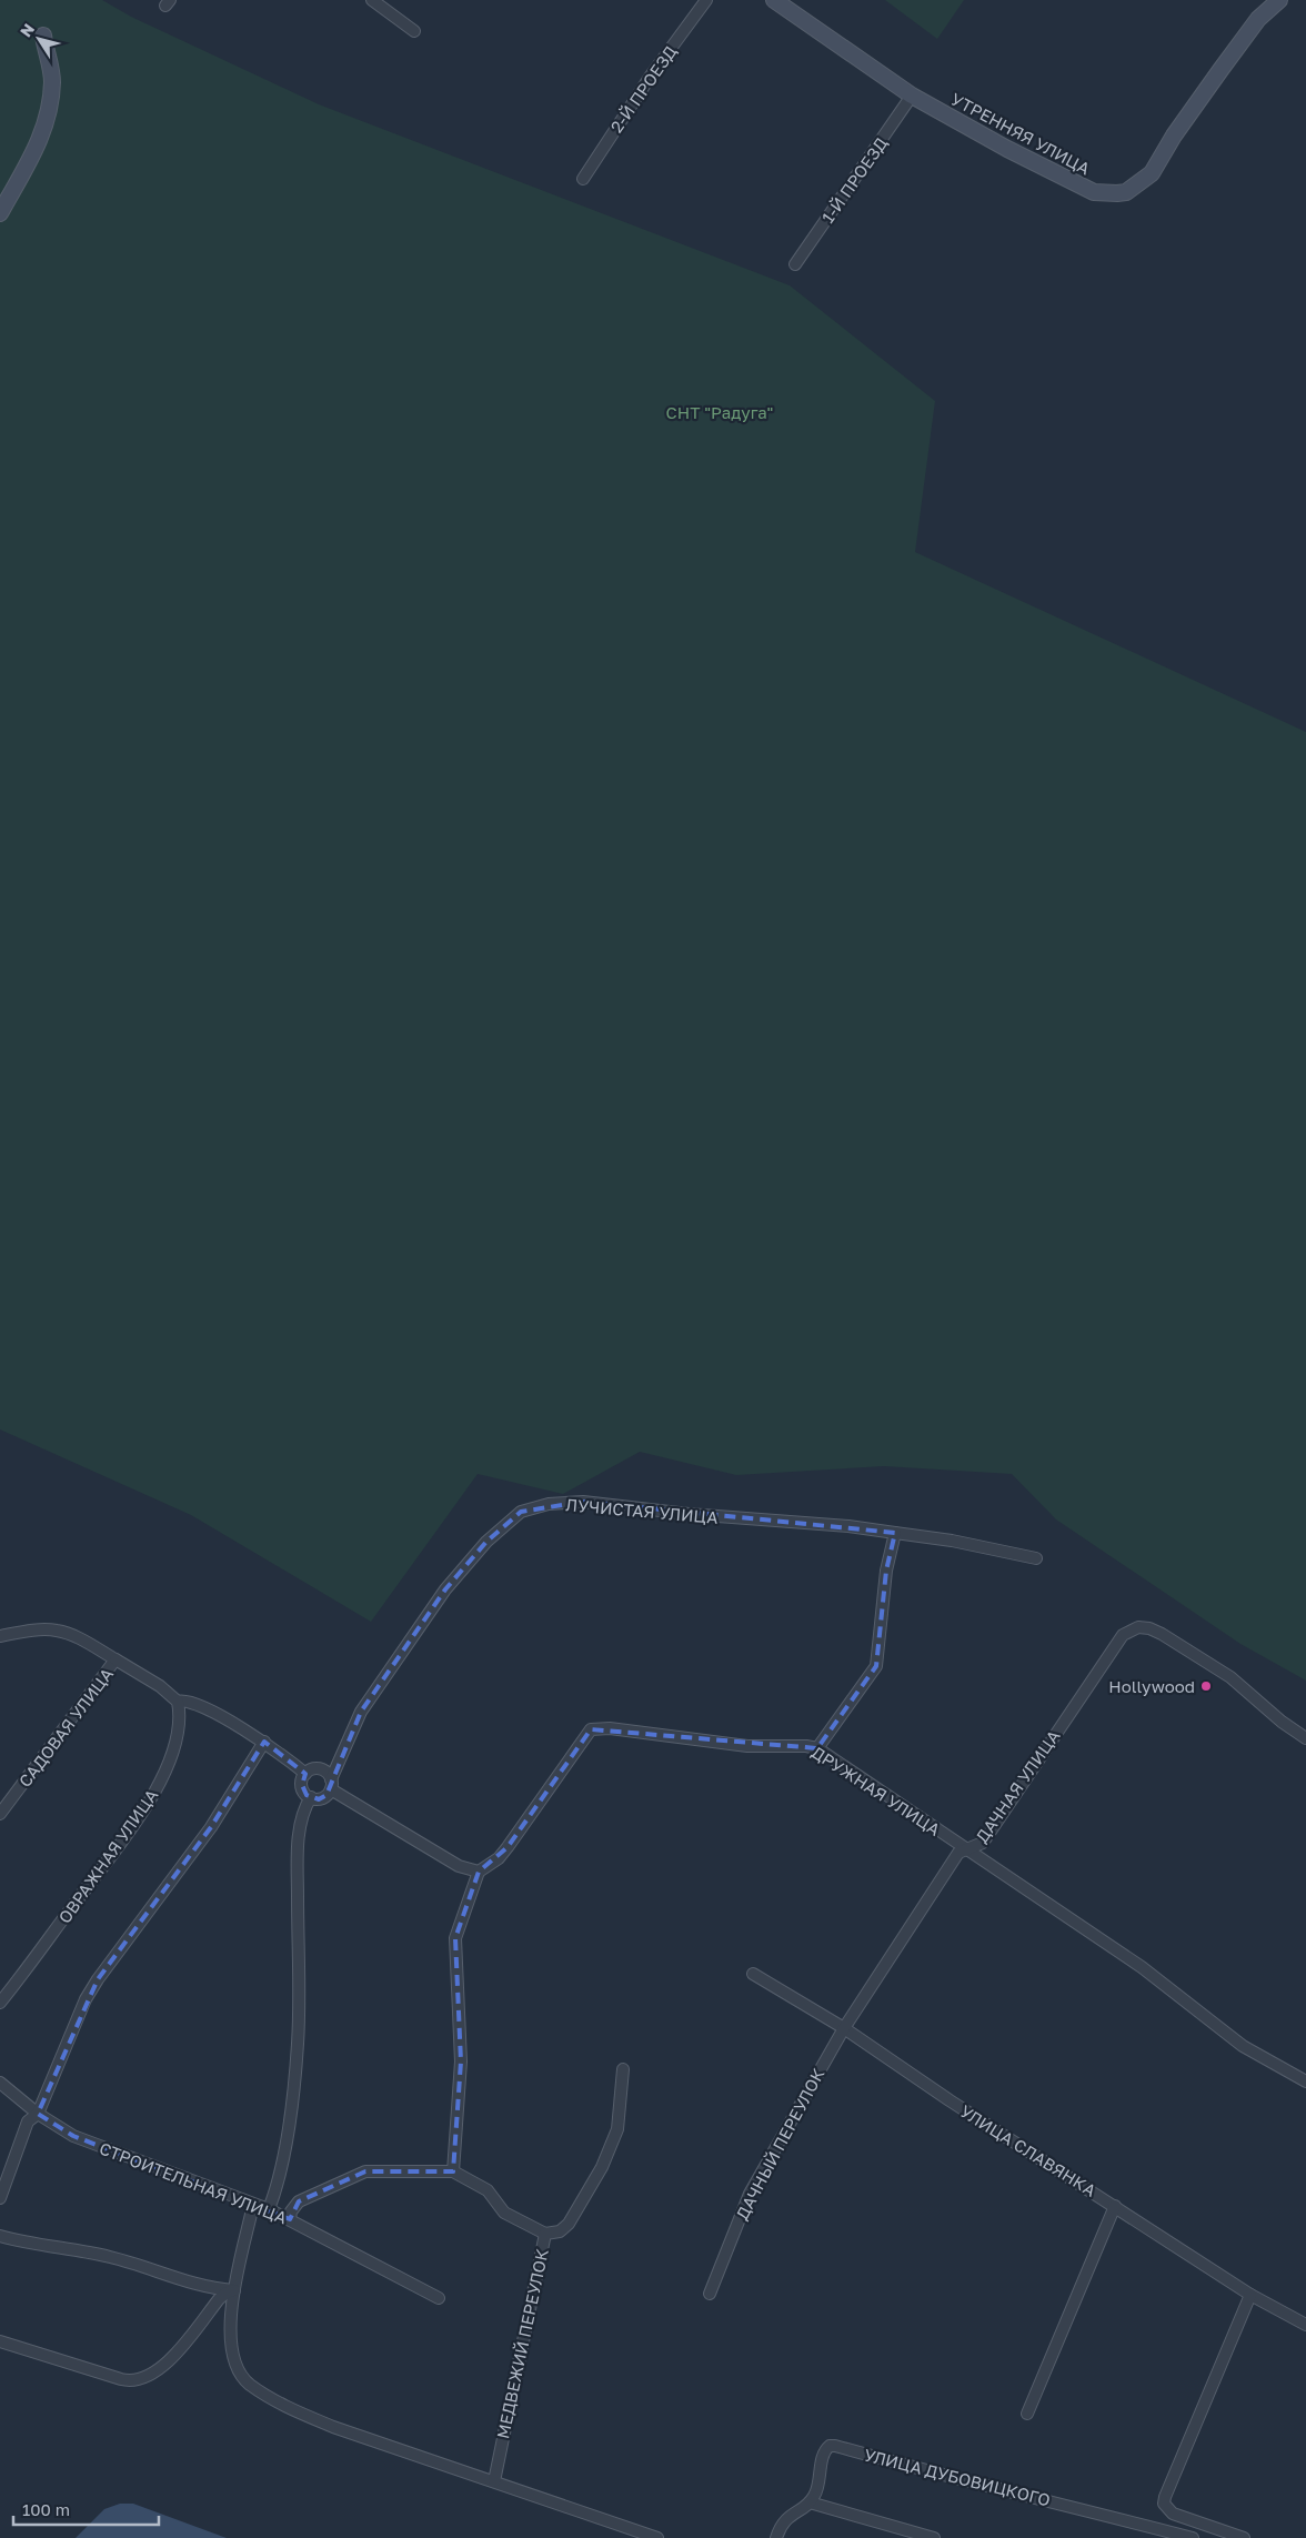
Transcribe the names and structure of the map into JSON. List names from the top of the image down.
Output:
{
  "streets": {
    "street": [
      "2-Й ПРОЕЗД",
      "УТРЕННЯЯ УЛИЦА",
      "1-Й ПРОЕЗД",
      "ЛУЧИСТАЯ УЛИЦА",
      "САДОВАЯ УЛИЦА",
      "ДАЧНАЯ УЛИЦА",
      "ДРУЖНАЯ УЛИЦА",
      "ОВРАЖНАЯ УЛИЦА",
      "ДАЧНЫЙ ПЕРЕУЛОК",
      "УЛИЦА СЛАВЯНКА",
      "СТРОИТЕЛЬНАЯ УЛИЦА",
      "МЕДВЕЖИЙ ПЕРЕУЛОК",
      "УЛИЦА ДУБОВИЦКОГО"
    ]
  },
  "crossings": [
    ["УТРЕННЯЯ УЛИЦА", "1-Й ПРОЕЗД"],
    ["ДАЧНАЯ УЛИЦА", "ДРУЖНАЯ УЛИЦА"],
    ["ДАЧНАЯ УЛИЦА", "ДАЧНЫЙ ПЕРЕУЛОК"],
    ["ДАЧНАЯ УЛИЦА", "УЛИЦА СЛАВЯНКА"],
    ["ДАЧНЫЙ ПЕРЕУЛОК", "УЛИЦА СЛАВЯНКА"]
  ],
  "parks": ["СНТ \"Радуга\""],
  "places": ["Hollywood"],
  "scale_bar": "100 m",
  "north": "top left"
}
